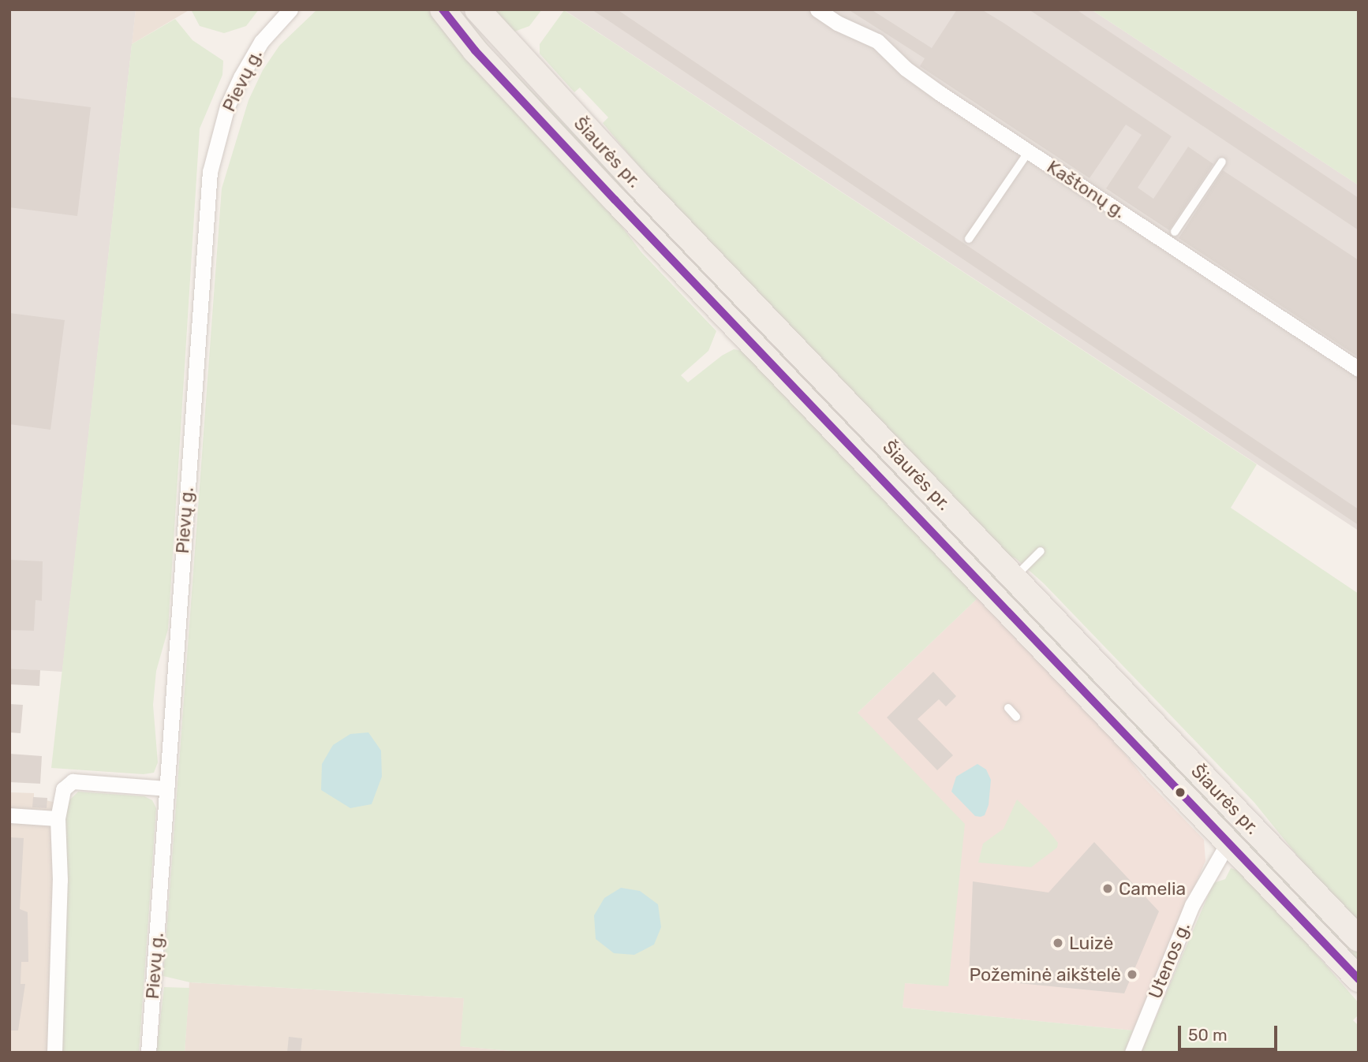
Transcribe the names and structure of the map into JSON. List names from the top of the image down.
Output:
{
  "streets": {
    "main road": ["Šiaurės pr."],
    "street": ["Pievų g.", "Kaštonų g.", "Utenos g."]
  },
  "crossings": [
    ["Šiaurės pr.", "Utenos g."]
  ],
  "places": ["Camelia", "Luizė", "Požeminė aikštelė"],
  "scale_bar": "50 m"
}
